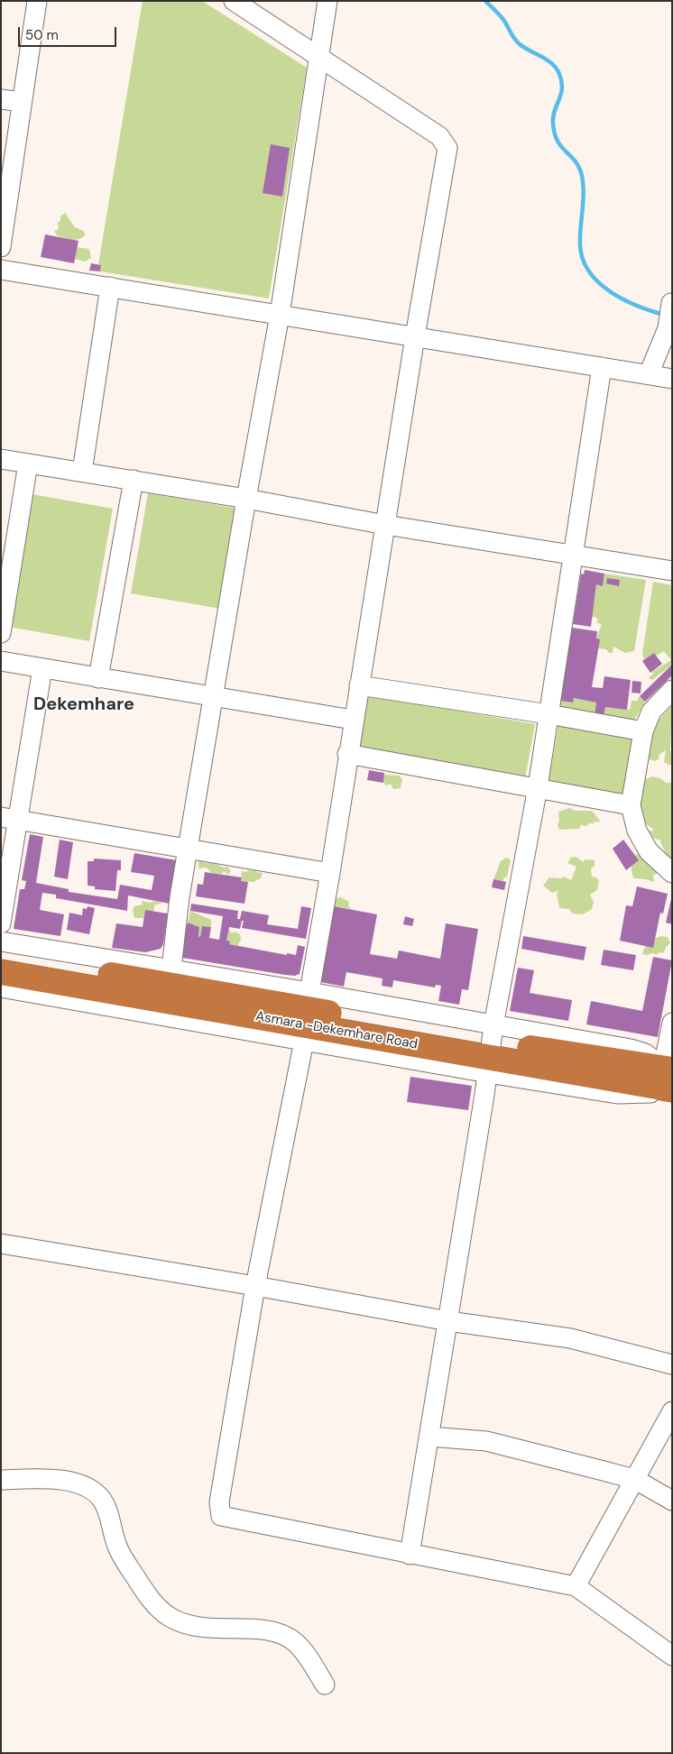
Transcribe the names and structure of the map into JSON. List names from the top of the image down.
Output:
{
  "streets": {
    "highway": ["Asmara -Dekemhare Road"]
  },
  "districts": ["Dekemhare"],
  "scale_bar": "50 m"
}
